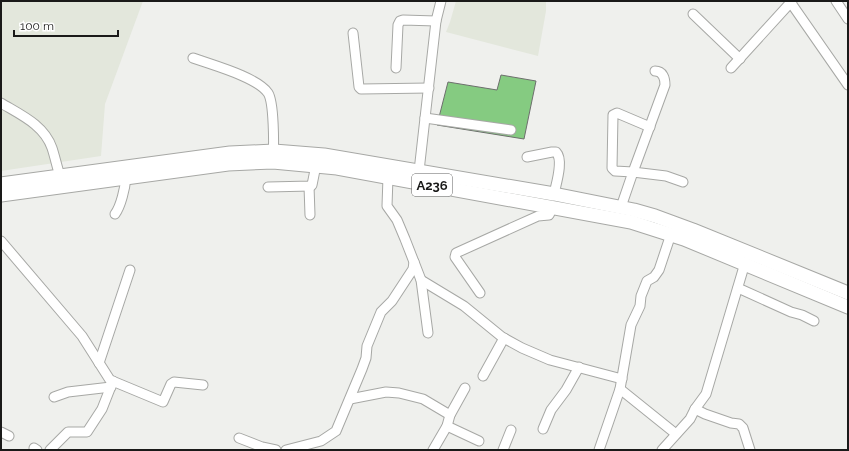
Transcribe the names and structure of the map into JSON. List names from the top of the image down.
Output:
{
  "streets": {
    "highway": ["A236"]
  },
  "scale_bar": "100 m"
}
